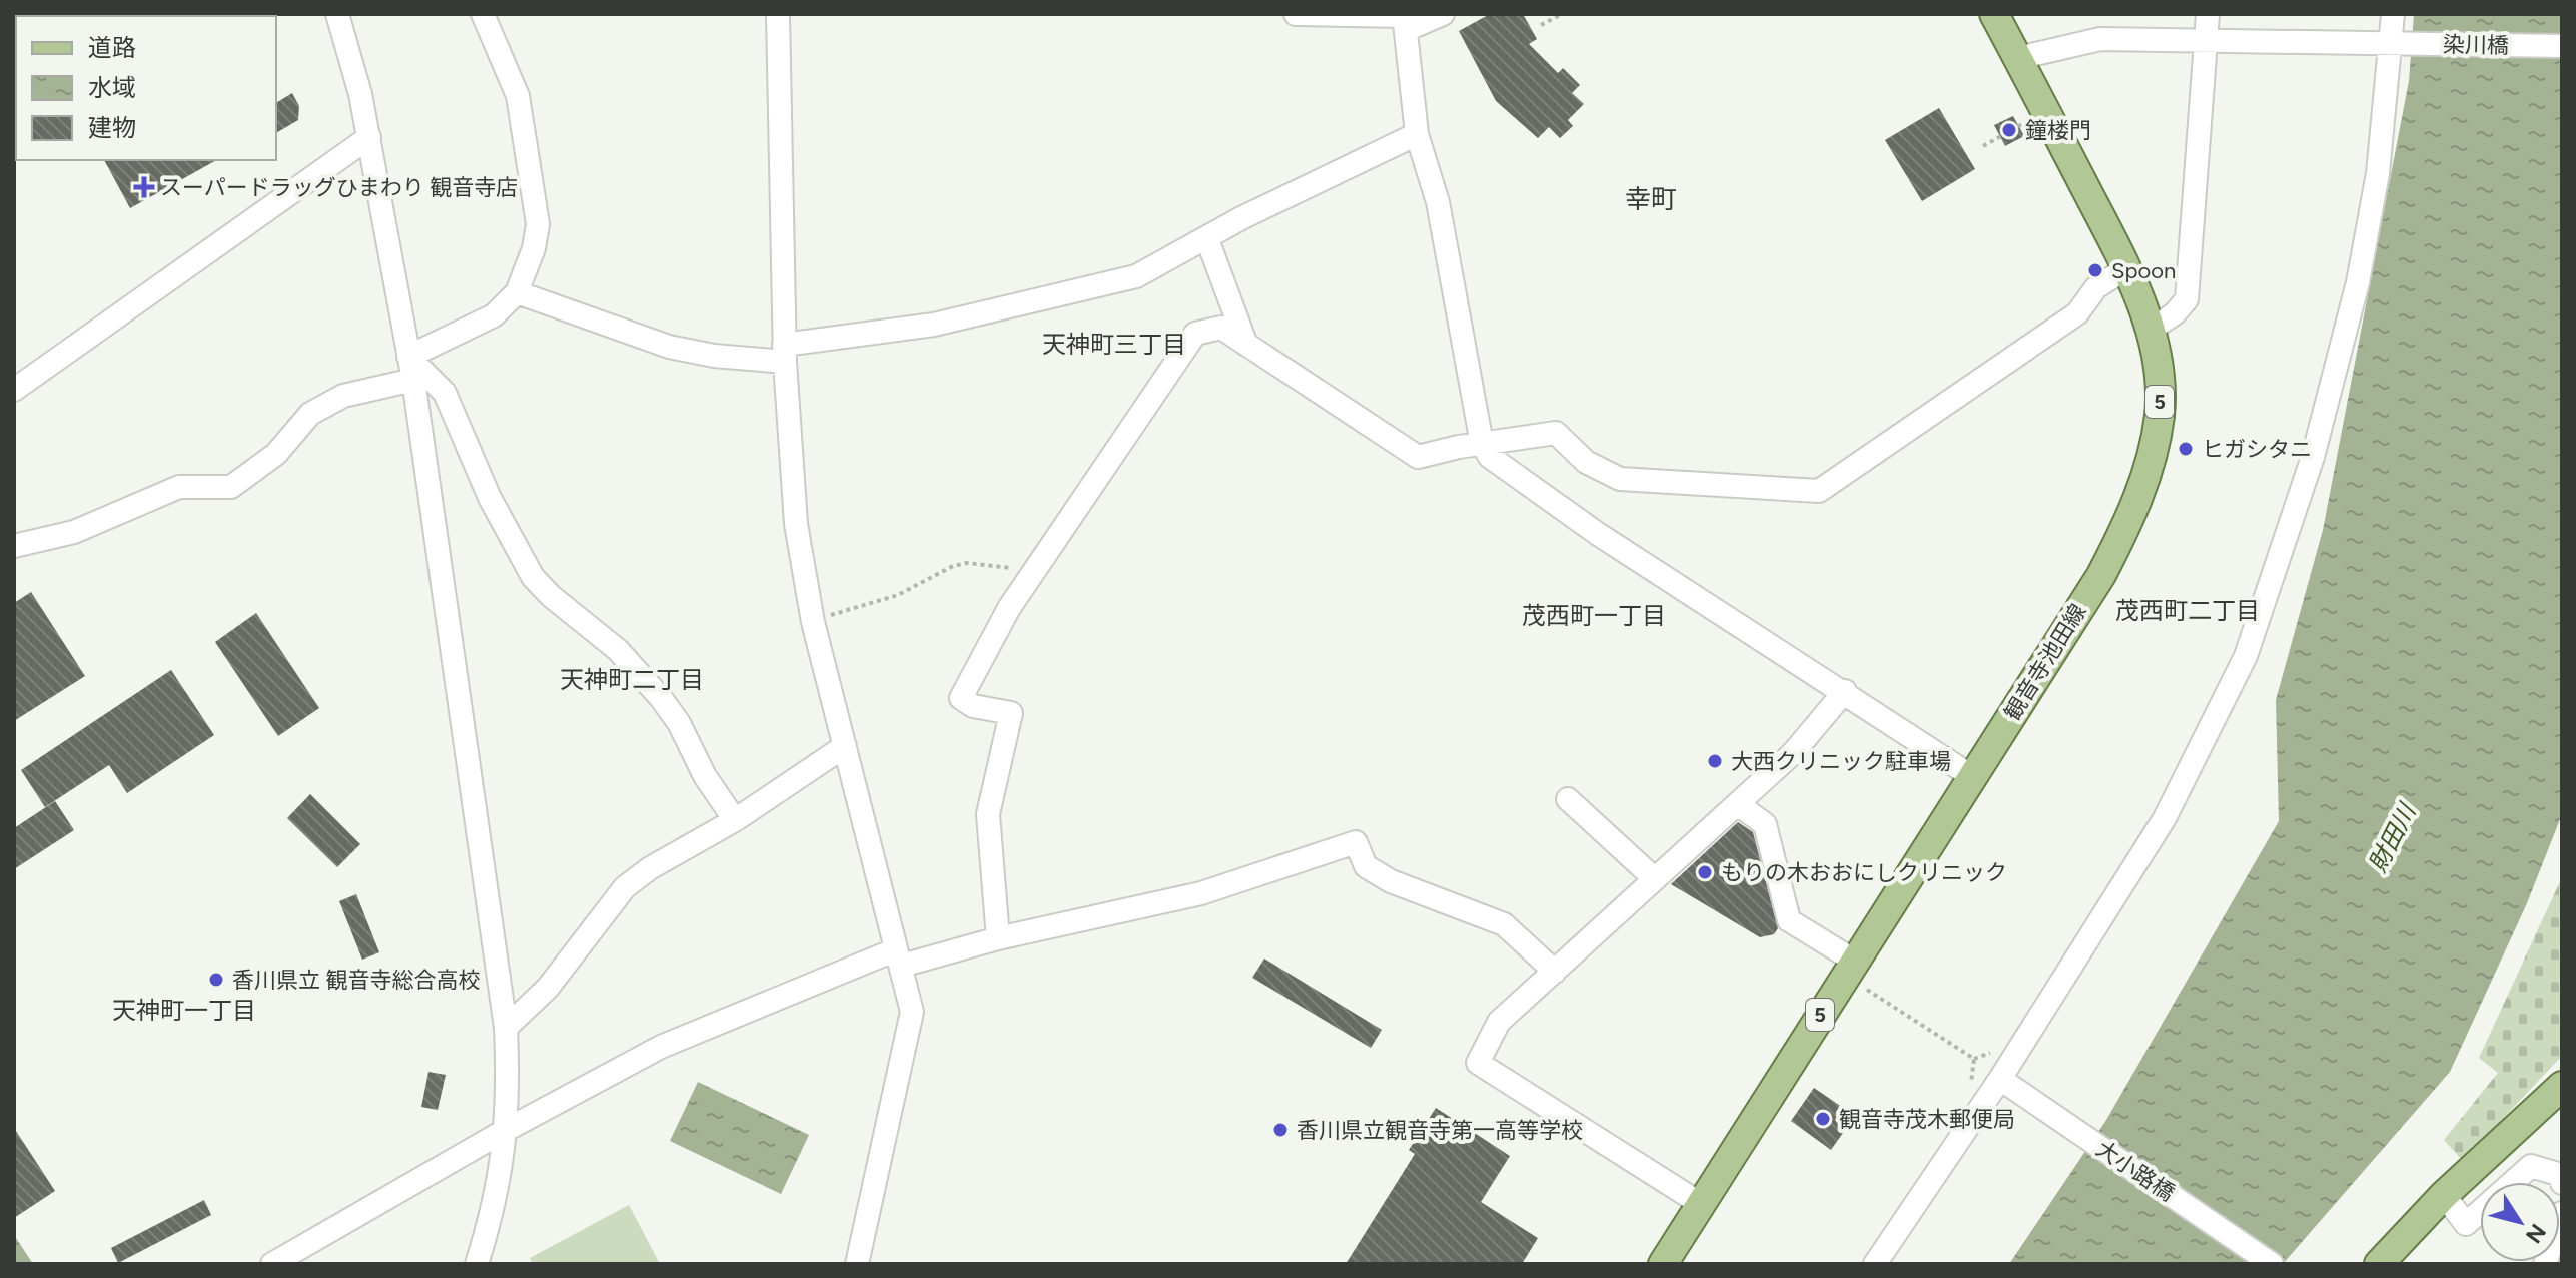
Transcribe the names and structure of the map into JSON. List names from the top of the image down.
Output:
{
  "streets": {
    "main road": ["5", "観音寺池田線"],
    "street": ["染川橋", "大小路橋"]
  },
  "crossings": [
    ["染川橋", "観音寺池田線"]
  ],
  "districts": [
    "幸町",
    "天神町三丁目",
    "茂西町二丁目",
    "茂西町一丁目",
    "天神町二丁目",
    "天神町一丁目"
  ],
  "water": ["財田川"],
  "places": {
    "other": [
      "鐘楼門",
      "Spoon",
      "ヒガシタニ",
      "大西クリニック駐車場",
      "もりの木おおにしクリニック",
      "香川県立 観音寺総合高校",
      "観音寺茂木郵便局",
      "香川県立観音寺第一高等学校"
    ],
    "health": ["スーパードラッグひまわり 観音寺店"]
  },
  "legend": ["道路", "水域", "建物"],
  "north": "bottom right"
}
